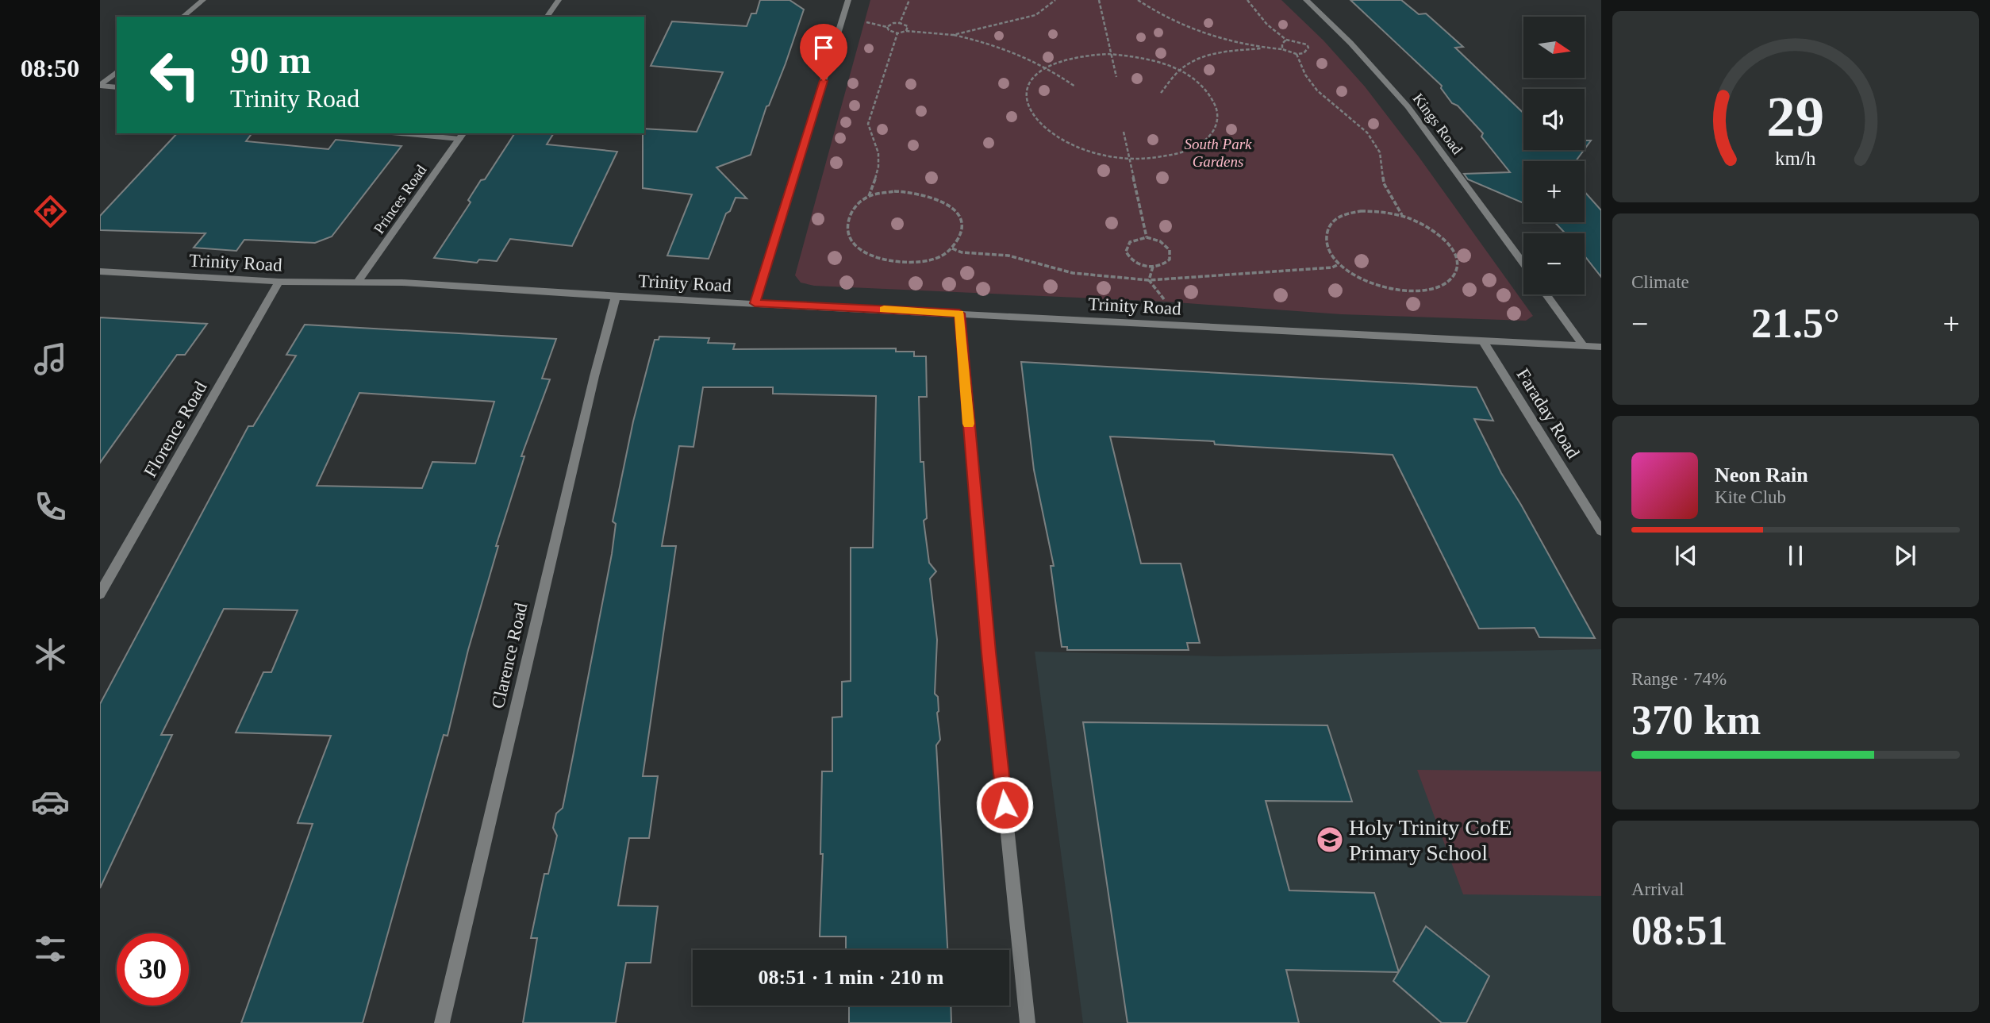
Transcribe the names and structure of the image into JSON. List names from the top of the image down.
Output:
{
  "streets": {
    "street": [
      "Kings Road",
      "Princes Road",
      "Trinity Road",
      "Faraday Road",
      "Florence Road",
      "Clarence Road"
    ]
  },
  "crossings": [
    ["Princes Road", "Trinity Road"],
    ["Trinity Road", "Faraday Road"],
    ["Trinity Road", "Florence Road"],
    ["Trinity Road", "Clarence Road"]
  ],
  "parks": ["South Park Gardens"],
  "places": {
    "school or university": ["Holy Trinity CofE Primary School"]
  },
  "north": "right",
  "page": {
    "tabs": "08:50",
    "map_buttons": ["+", "−"],
    "turn": ["90 m", "Trinity Road"],
    "tile": [
      "Climate",
      ["Range · 74%", "370 km"],
      ["Arrival", "08:51"]
    ],
    "heat": ["−", "21.5°", "+"],
    "song": ["Neon Rain", "Kite Club"],
    "limit": "30",
    "trip": "08:51 · 1 min · 210 m",
    "gauge": ["29", "km/h"]
  }
}
